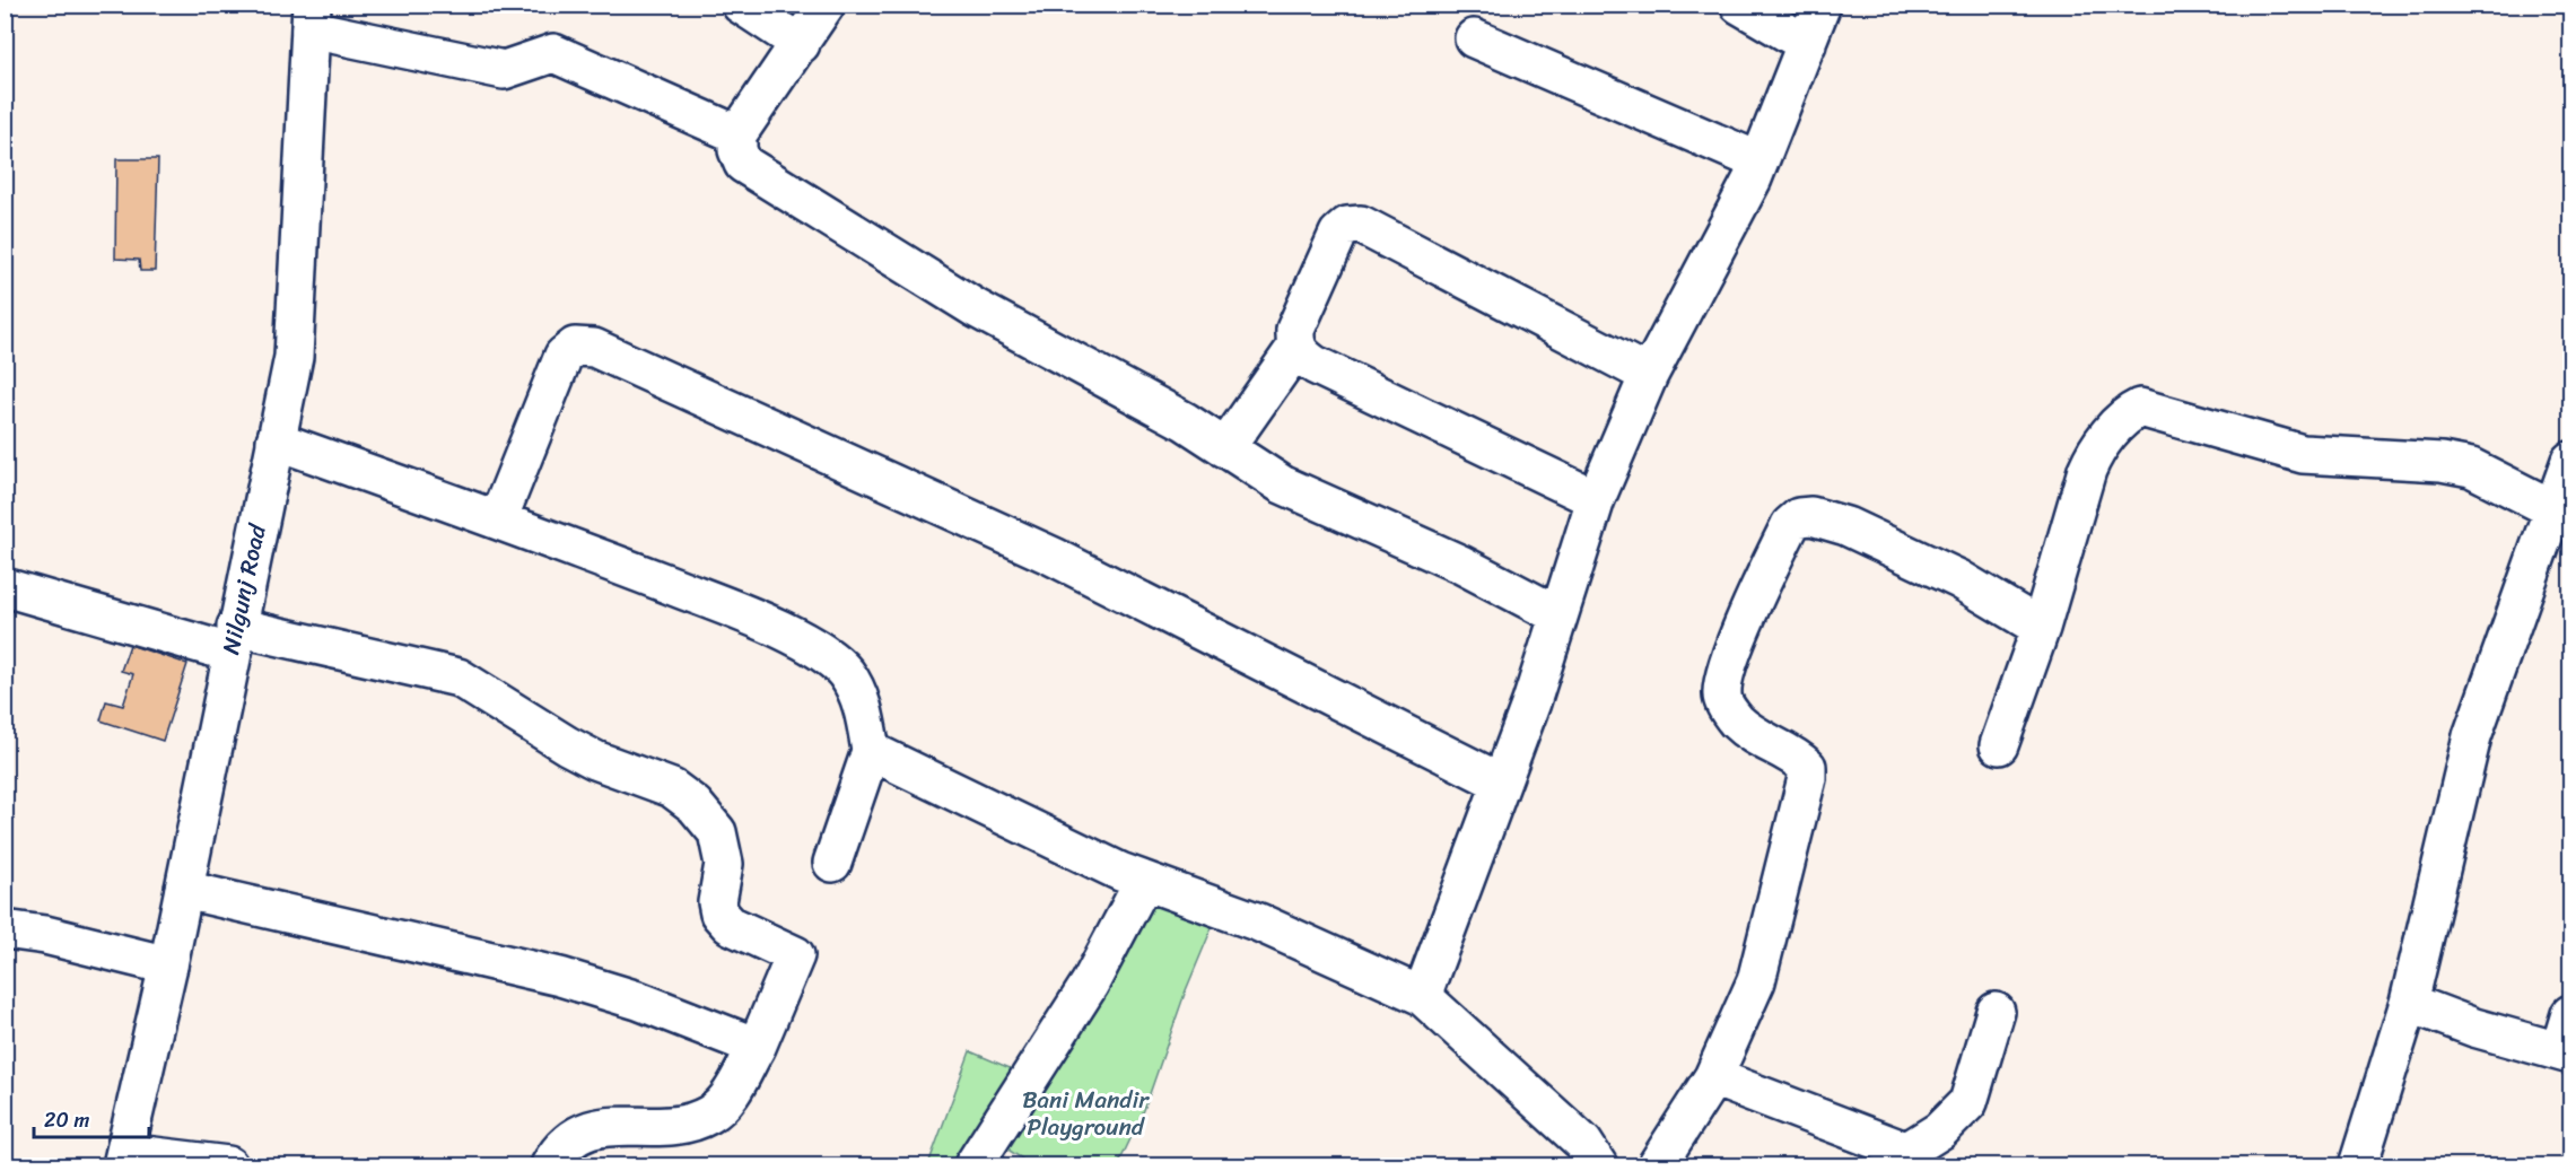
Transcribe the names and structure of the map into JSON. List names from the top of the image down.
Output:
{
  "streets": {
    "street": ["Nilgunj Road"]
  },
  "parks": ["Bani Mandir Playground"],
  "scale_bar": "20 m"
}
